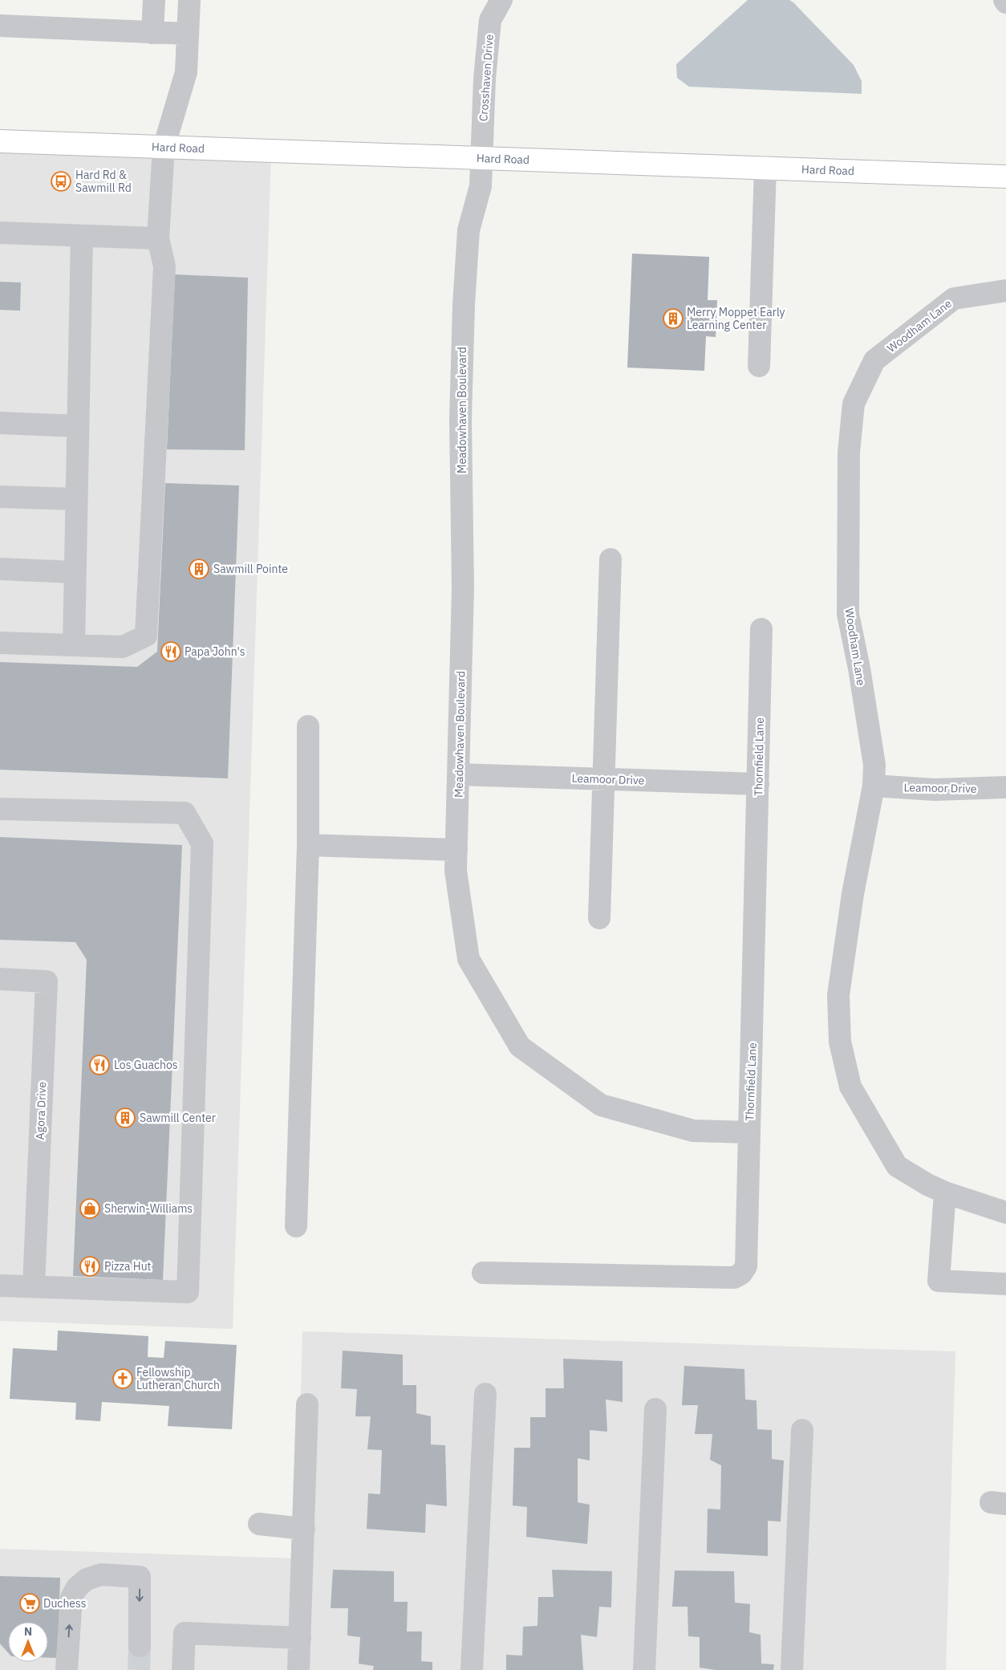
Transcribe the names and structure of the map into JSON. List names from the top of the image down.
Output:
{
  "streets": {
    "main road": ["Hard Road"],
    "street": [
      "Crosshaven Drive",
      "Woodham Lane",
      "Meadowhaven Boulevard",
      "Thornfield Lane",
      "Leamoor Drive",
      "Agora Drive"
    ]
  },
  "crossings": [
    ["Crosshaven Drive", "Hard Road"],
    ["Crosshaven Drive", "Meadowhaven Boulevard"],
    ["Hard Road", "Meadowhaven Boulevard"],
    ["Woodham Lane", "Leamoor Drive"],
    ["Meadowhaven Boulevard", "Thornfield Lane"],
    ["Meadowhaven Boulevard", "Leamoor Drive"],
    ["Thornfield Lane", "Leamoor Drive"]
  ],
  "places": {
    "bus stop": ["Hard Rd & Sawmill Rd"],
    "building": ["Merry Moppet Early Learning Center", "Sawmill Pointe", "Sawmill Center"],
    "restaurant": ["Papa John's", "Los Guachos", "Pizza Hut"],
    "shop": ["Sherwin-Williams"],
    "church": ["Fellowship Lutheran Church"],
    "supermarket": ["Duchess"]
  },
  "north": "top"
}
